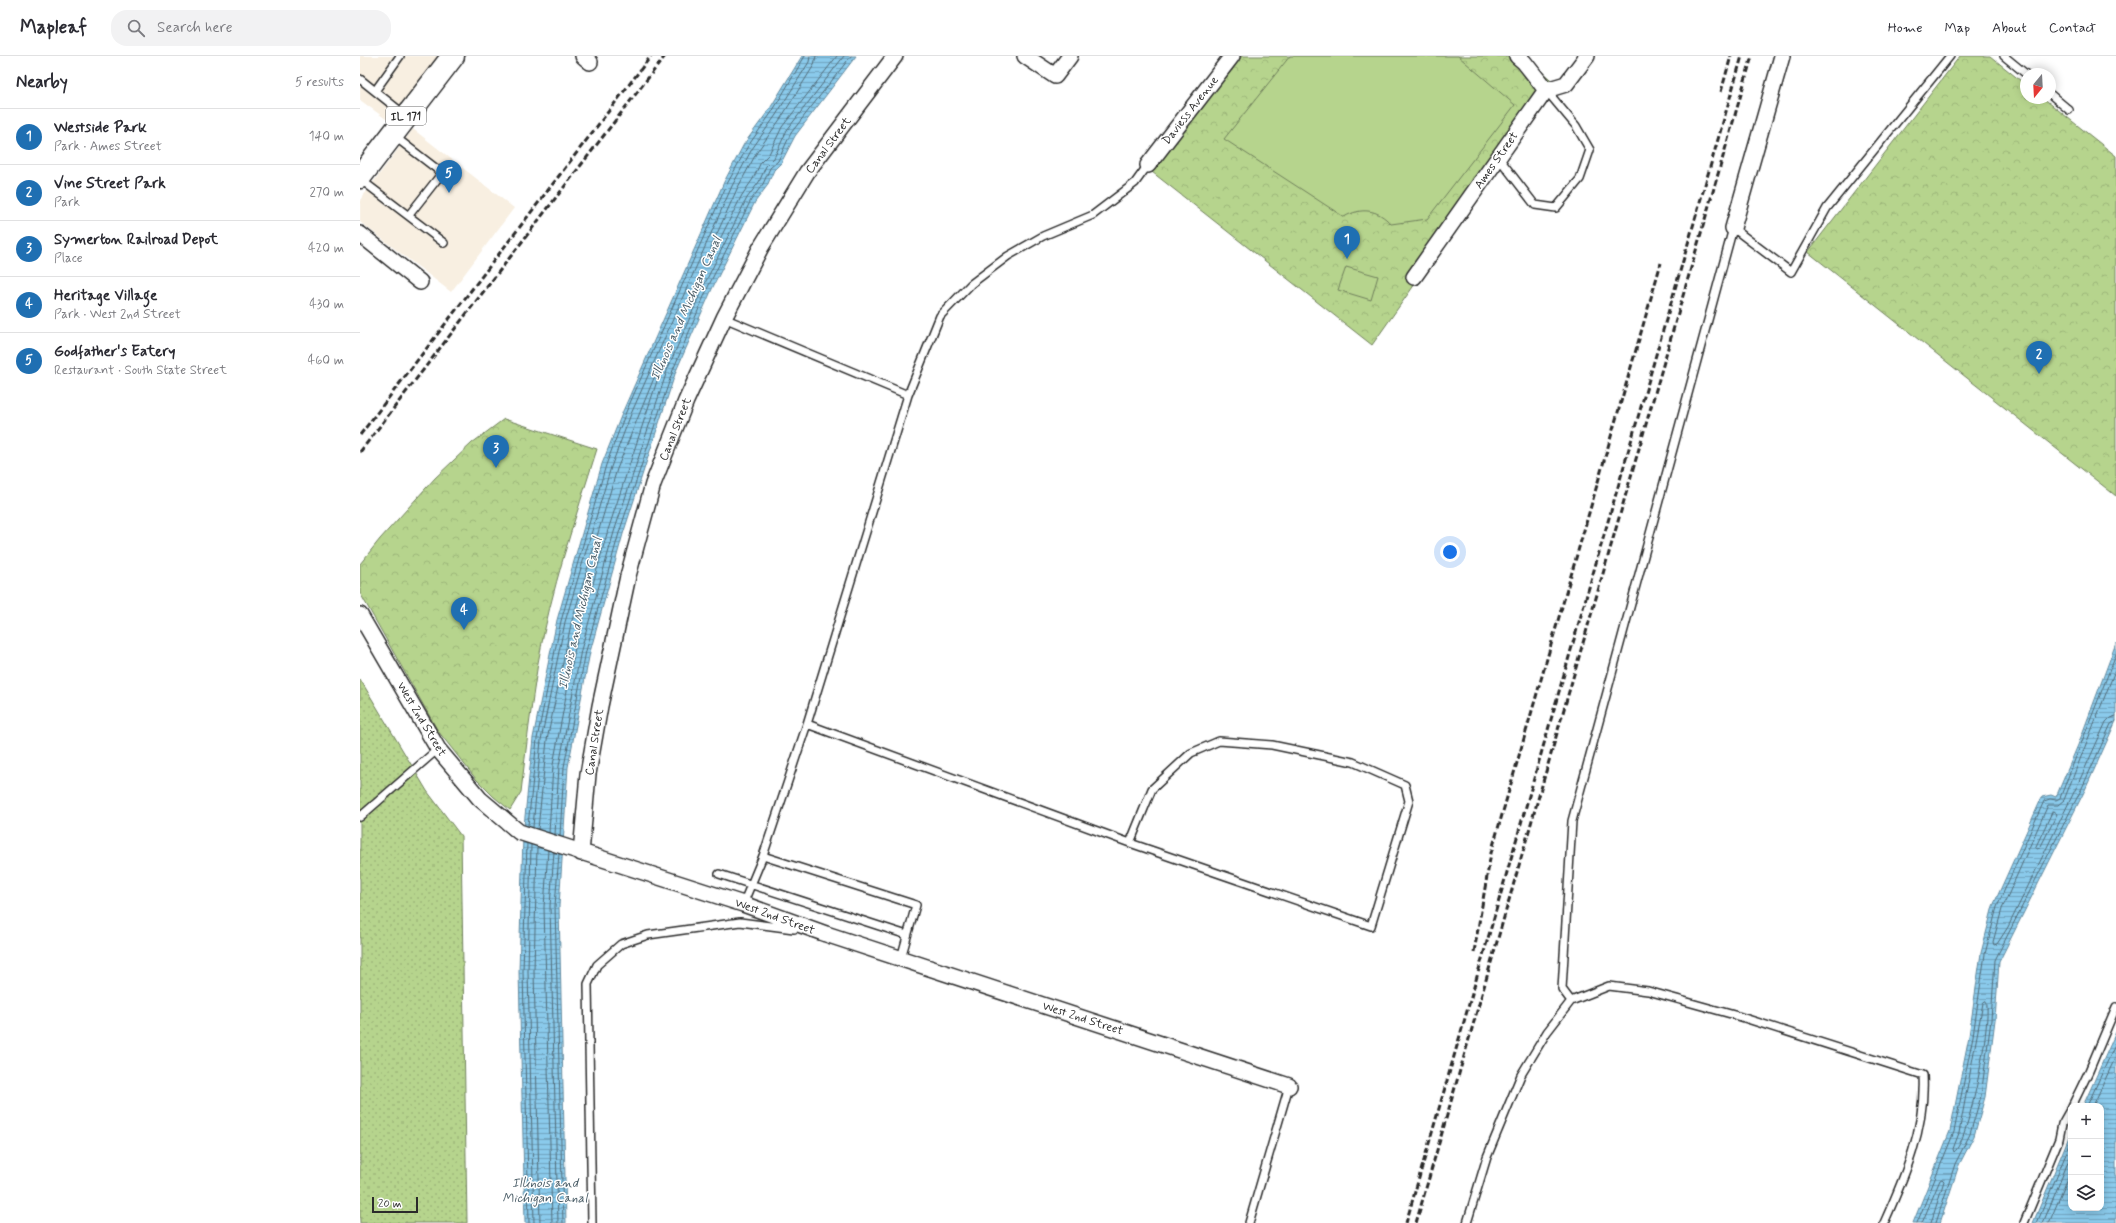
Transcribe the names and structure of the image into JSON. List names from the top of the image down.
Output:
{
  "streets": {
    "main road": ["IL 171"],
    "street": [
      "Daviess Avenue",
      "Canal Street",
      "Ames Street",
      "West 2nd Street"
    ]
  },
  "crossings": [
    ["Canal Street", "West 2nd Street"]
  ],
  "water": ["Illinois and Michigan Canal"],
  "scale_bar": "20 m",
  "north": "bottom",
  "page": {
    "header": "Mapleaf",
    "search": "Search here",
    "nav": [
      "Home",
      "Map",
      "About",
      "Contact"
    ],
    "heading": ["Nearby", "5 results"],
    "list": [
      {
        "mark": "1",
        "name": "Westside Park",
        "note": "Park · Ames Street",
        "value": "140 m"
      },
      {
        "mark": "2",
        "name": "Vine Street Park",
        "note": "Park",
        "value": "270 m"
      },
      {
        "mark": "3",
        "name": "Symerton Railroad Depot",
        "note": "Place",
        "value": "420 m"
      },
      {
        "mark": "4",
        "name": "Heritage Village",
        "note": "Park · West 2nd Street",
        "value": "430 m"
      },
      {
        "mark": "5",
        "name": "Godfather's Eatery",
        "note": "Restaurant · South State Street",
        "value": "460 m"
      }
    ],
    "pins": [
      "5",
      "1",
      "2",
      "3",
      "4"
    ],
    "map_buttons": ["+", "−"],
    "scale": "20 m"
  }
}
